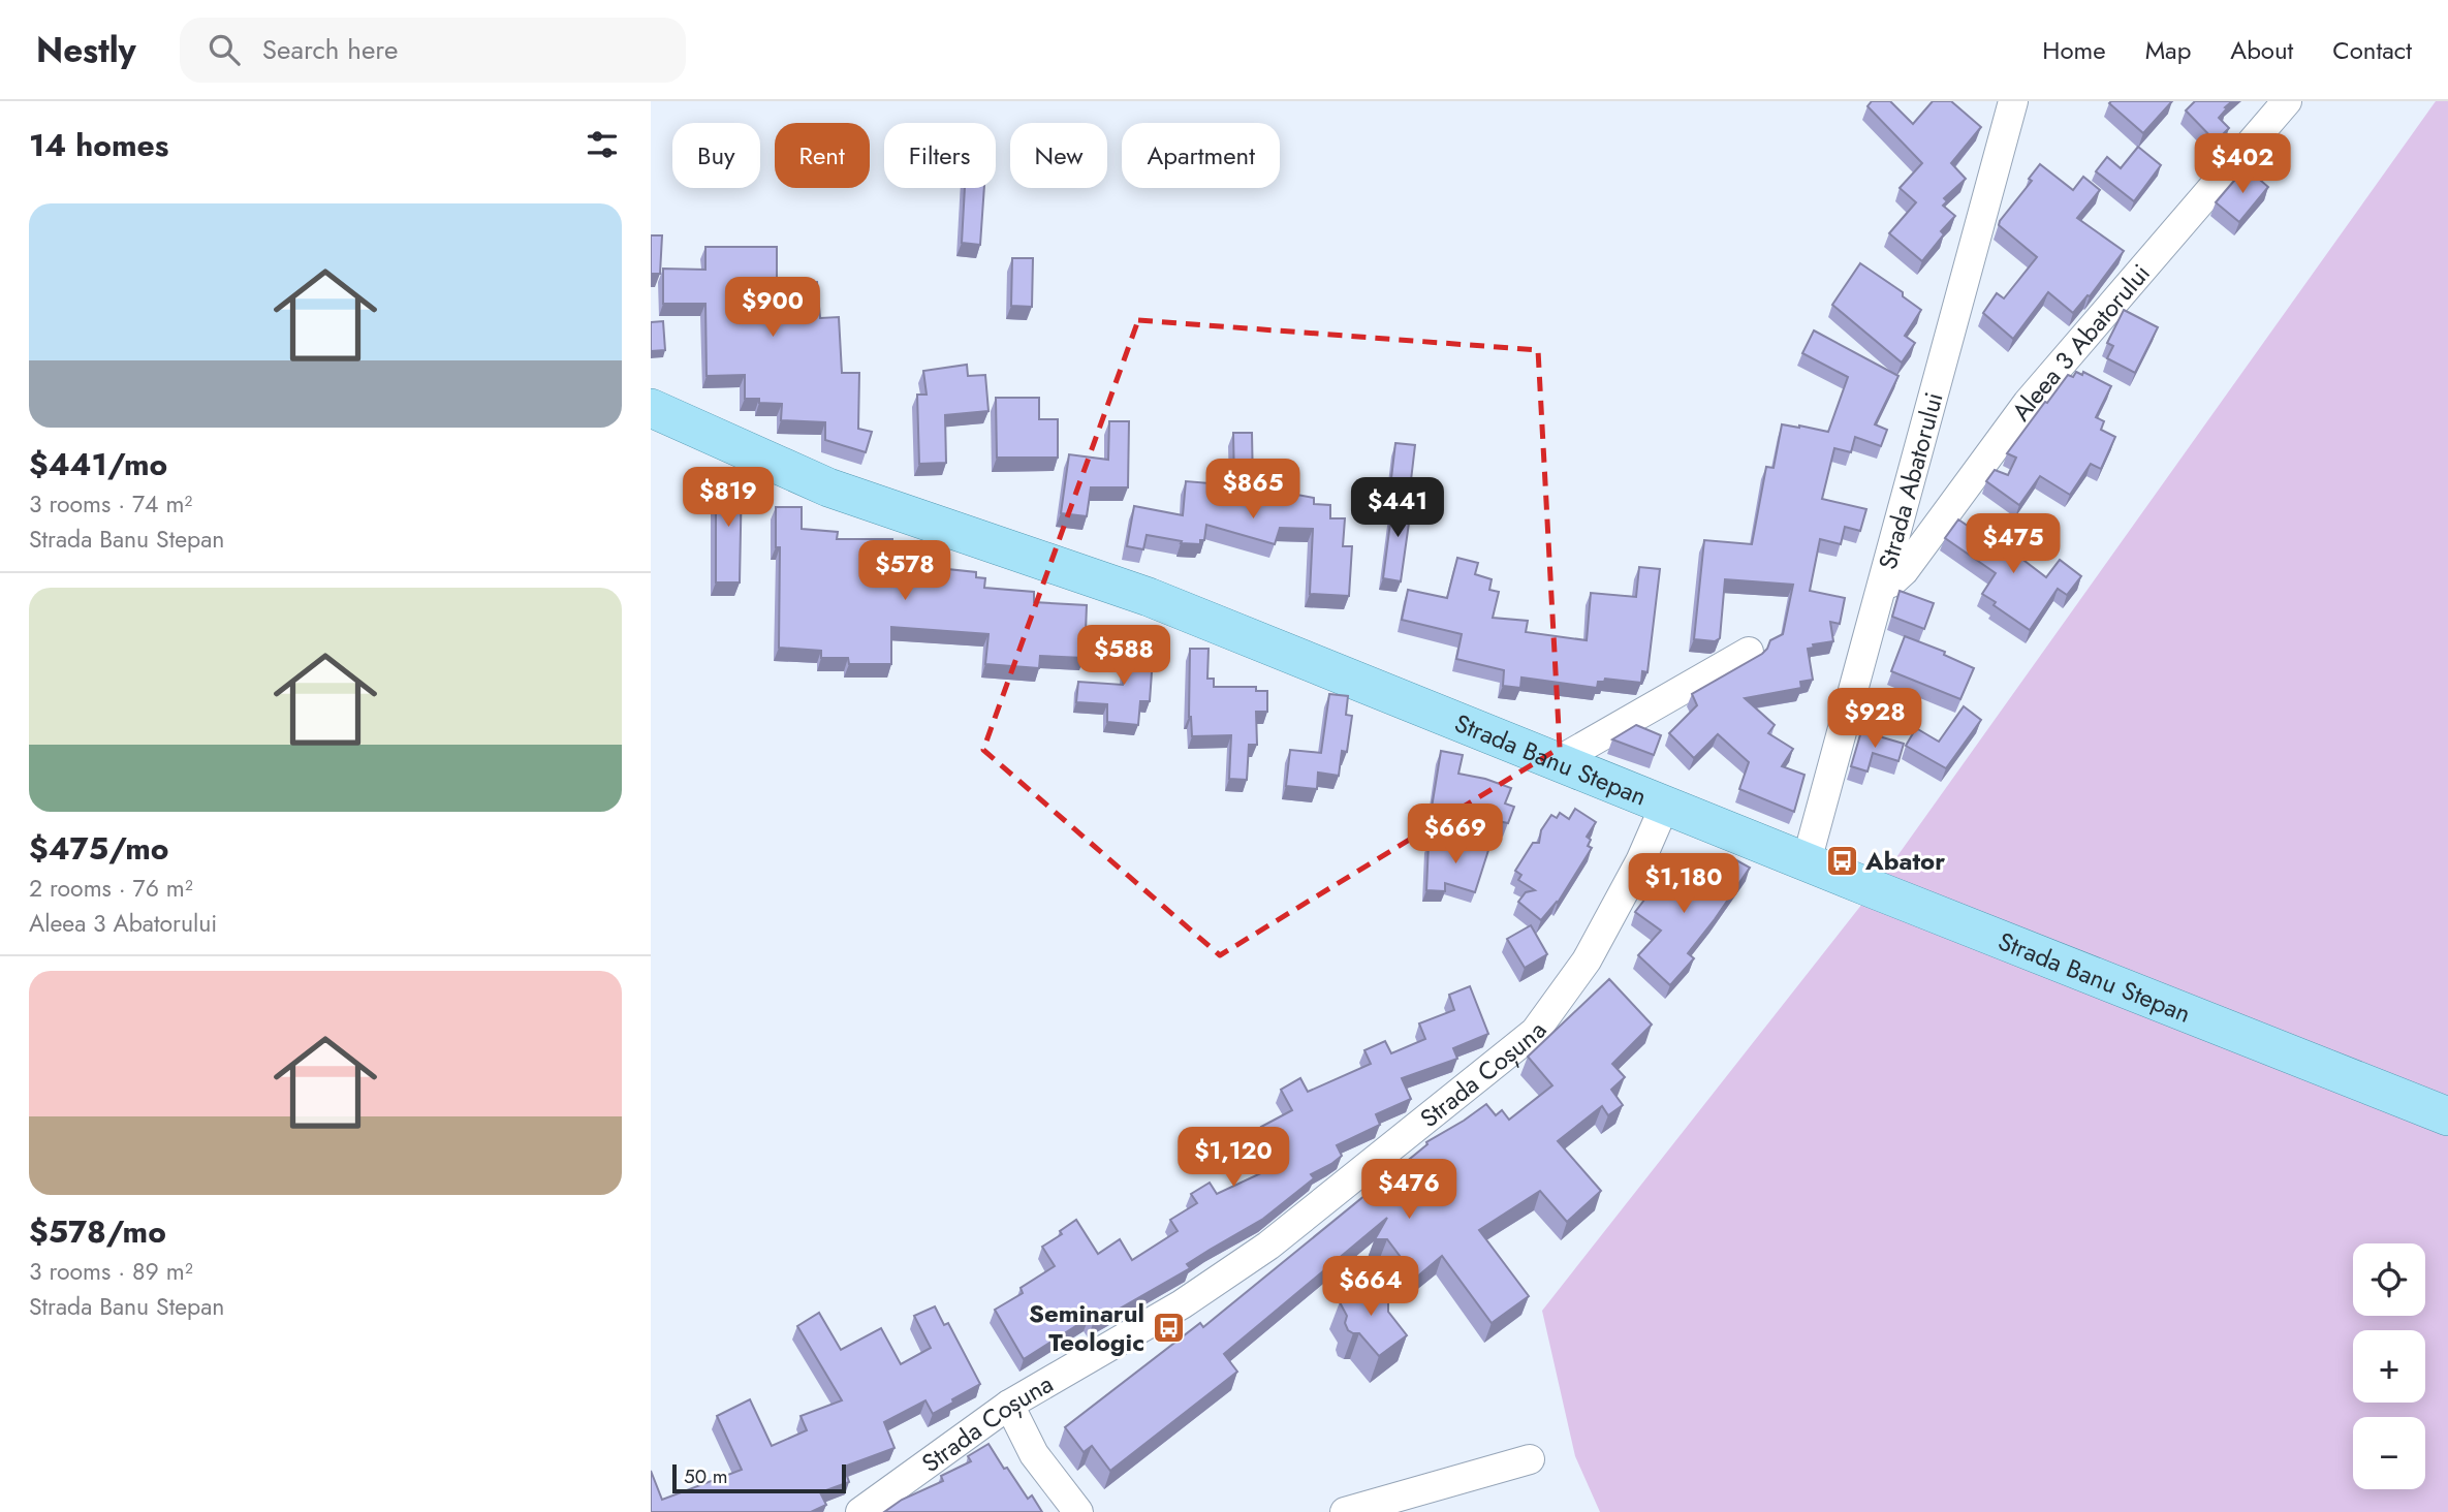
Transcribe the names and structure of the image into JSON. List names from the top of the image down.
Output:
{
  "streets": {
    "main road": ["Strada Banu Stepan"],
    "street": ["Aleea 3 Abatorului", "Strada Abatorului", "Strada Coșuna"]
  },
  "crossings": [
    ["Aleea 3 Abatorului", "Strada Abatorului"],
    ["Strada Abatorului", "Strada Banu Stepan"],
    ["Strada Banu Stepan", "Strada Coșuna"]
  ],
  "places": {
    "bus stop": ["Abator", "Seminarul Teologic"]
  },
  "scale_bar": "50 m",
  "page": {
    "header": "Nestly",
    "search": "Search here",
    "nav": [
      "Home",
      "Map",
      "About",
      "Contact"
    ],
    "heading": "14 homes",
    "chip": [
      "Buy",
      "Rent",
      "Filters",
      "New",
      "Apartment"
    ],
    "price": [
      "$402",
      "$900",
      "$865",
      "$819",
      "$441",
      "$475",
      "$578",
      "$588",
      "$928",
      "$669",
      "$1,180",
      "$1,120",
      "$476",
      "$664"
    ],
    "list": [
      {
        "name": "$441/mo",
        "note": "3 rooms · 74 m² · Strada Banu Stepan"
      },
      {
        "name": "$475/mo",
        "note": "2 rooms · 76 m² · Aleea 3 Abatorului"
      },
      {
        "name": "$578/mo",
        "note": "3 rooms · 89 m² · Strada Banu Stepan"
      }
    ],
    "map_buttons": ["+", "−"],
    "scale": "50 m"
  }
}
